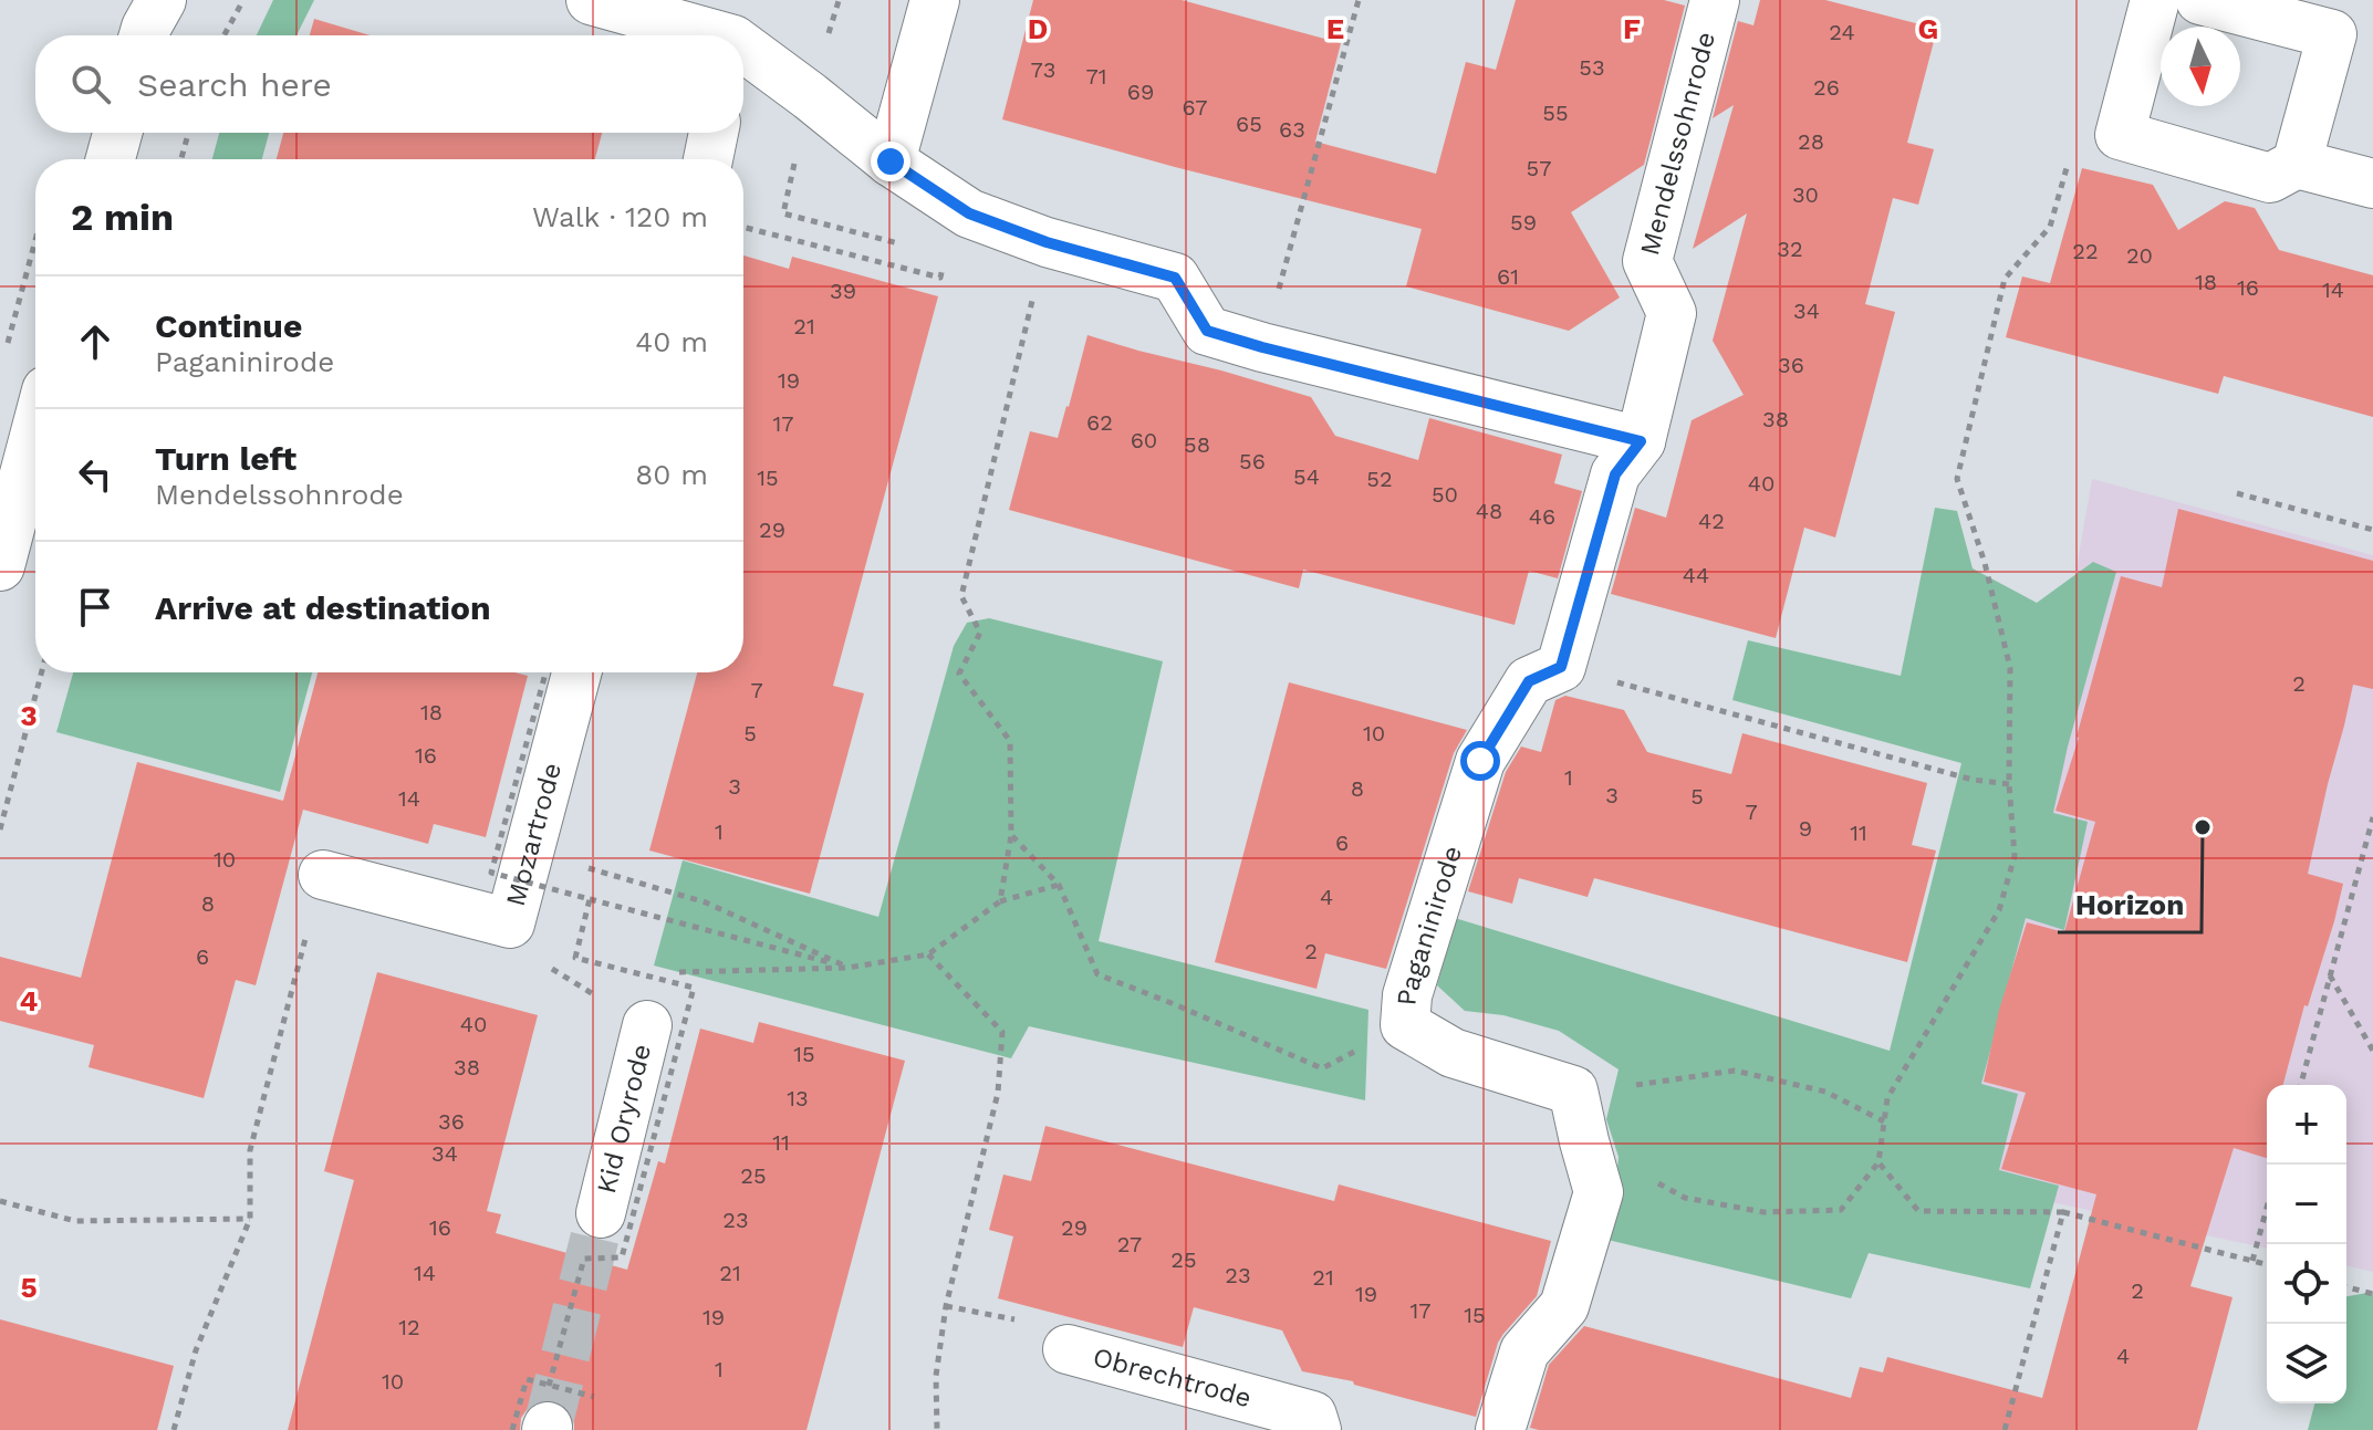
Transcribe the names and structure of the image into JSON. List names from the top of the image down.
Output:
{
  "streets": {
    "street": [
      "Mendelssohnrode",
      "Mozartrode",
      "Paganinirode",
      "Kid Oryrode",
      "Obrechtrode"
    ]
  },
  "places": ["Horizon"],
  "house_numbers": [
    "24",
    "53",
    "73",
    "71",
    "26",
    "69",
    "67",
    "55",
    "65",
    "63",
    "28",
    "57",
    "30",
    "59",
    "32",
    "22",
    "20",
    "61",
    "18",
    "16",
    "14",
    "39",
    "34",
    "21",
    "36",
    "19",
    "38",
    "62",
    "17",
    "60",
    "58",
    "56",
    "54",
    "15",
    "52",
    "40",
    "50",
    "48",
    "46",
    "42",
    "29",
    "44",
    "2",
    "7",
    "18",
    "5",
    "10",
    "16",
    "1",
    "3",
    "8",
    "3",
    "5",
    "14",
    "7",
    "9",
    "1",
    "11",
    "6",
    "10",
    "4",
    "8",
    "2",
    "6",
    "40",
    "15",
    "38",
    "13",
    "36",
    "11",
    "34",
    "25",
    "23",
    "16",
    "29",
    "27",
    "25",
    "14",
    "21",
    "23",
    "21",
    "2",
    "19",
    "17",
    "15",
    "19",
    "12",
    "4",
    "1",
    "10"
  ],
  "north": "bottom",
  "page": {
    "search": "Search here",
    "heading": ["2 min", "Walk · 120 m"],
    "list": [
      ["Continue", "Paganinirode", "40 m"],
      ["Turn left", "Mendelssohnrode", "80 m"],
      "Arrive at destination"
    ],
    "map_buttons": ["+", "−"]
  },
  "grid": {
    "columns": [
      "D",
      "E",
      "F",
      "G"
    ],
    "rows": ["3", "4", "5"]
  }
}
